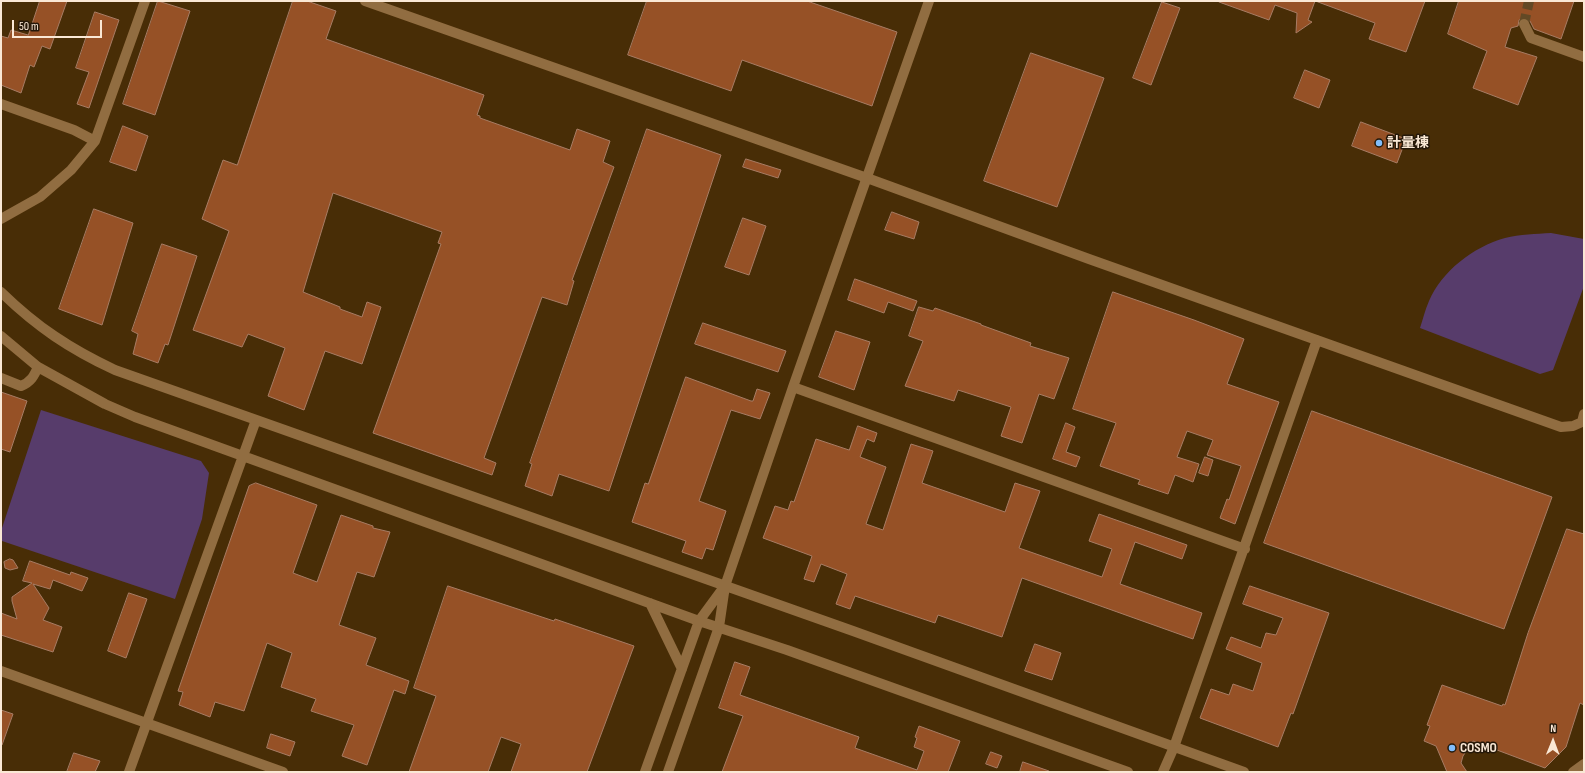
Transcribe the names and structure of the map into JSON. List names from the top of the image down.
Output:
{
  "places": ["計量棟", "COSMO"],
  "scale_bar": "50 m",
  "north": "top"
}
